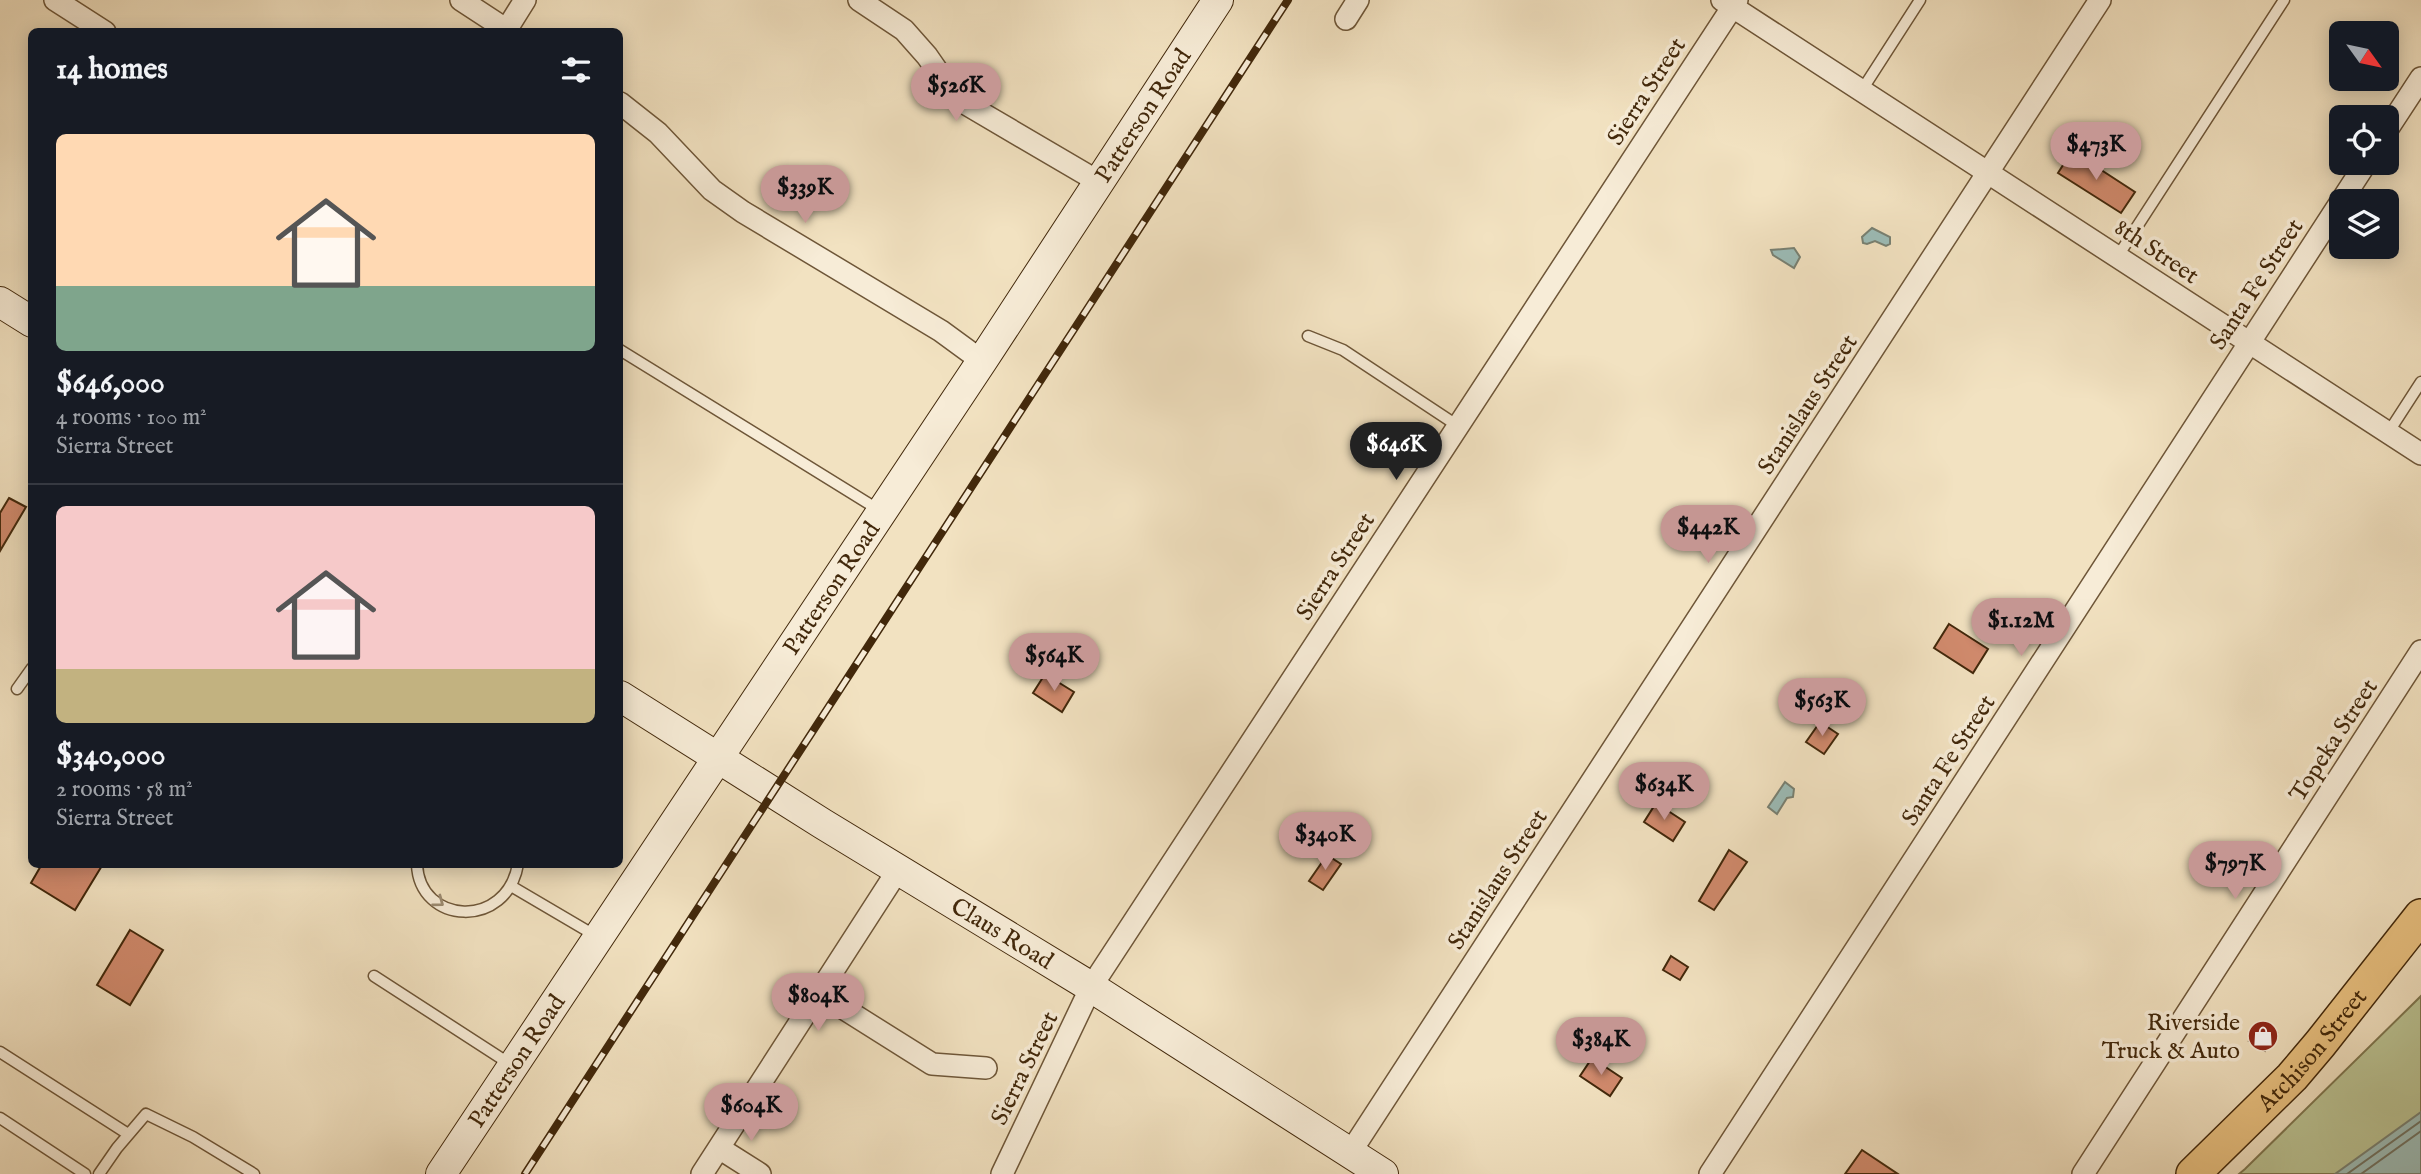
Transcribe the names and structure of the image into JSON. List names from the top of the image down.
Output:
{
  "streets": {
    "main road": ["Patterson Road", "Claus Road", "Atchison Street"],
    "street": [
      "Sierra Street",
      "8th Street",
      "Santa Fe Street",
      "Stanislaus Street",
      "Topeka Street"
    ]
  },
  "crossings": [
    ["Sierra Street", "8th Street"],
    ["Sierra Street", "Claus Road"],
    ["Patterson Road", "Claus Road"],
    ["8th Street", "Santa Fe Street"],
    ["8th Street", "Stanislaus Street"],
    ["Stanislaus Street", "Claus Road"]
  ],
  "places": {
    "shop": ["Riverside Truck & Auto"]
  },
  "north": "bottom right",
  "page": {
    "heading": "14 homes",
    "price": [
      "$526K",
      "$473K",
      "$339K",
      "$646K",
      "$442K",
      "$1.12M",
      "$564K",
      "$563K",
      "$634K",
      "$340K",
      "$797K",
      "$804K",
      "$384K",
      "$604K"
    ],
    "list": [
      {
        "name": "$646,000",
        "note": "4 rooms · 100 m² · Sierra Street"
      },
      {
        "name": "$340,000",
        "note": "2 rooms · 58 m² · Sierra Street"
      }
    ]
  }
}
